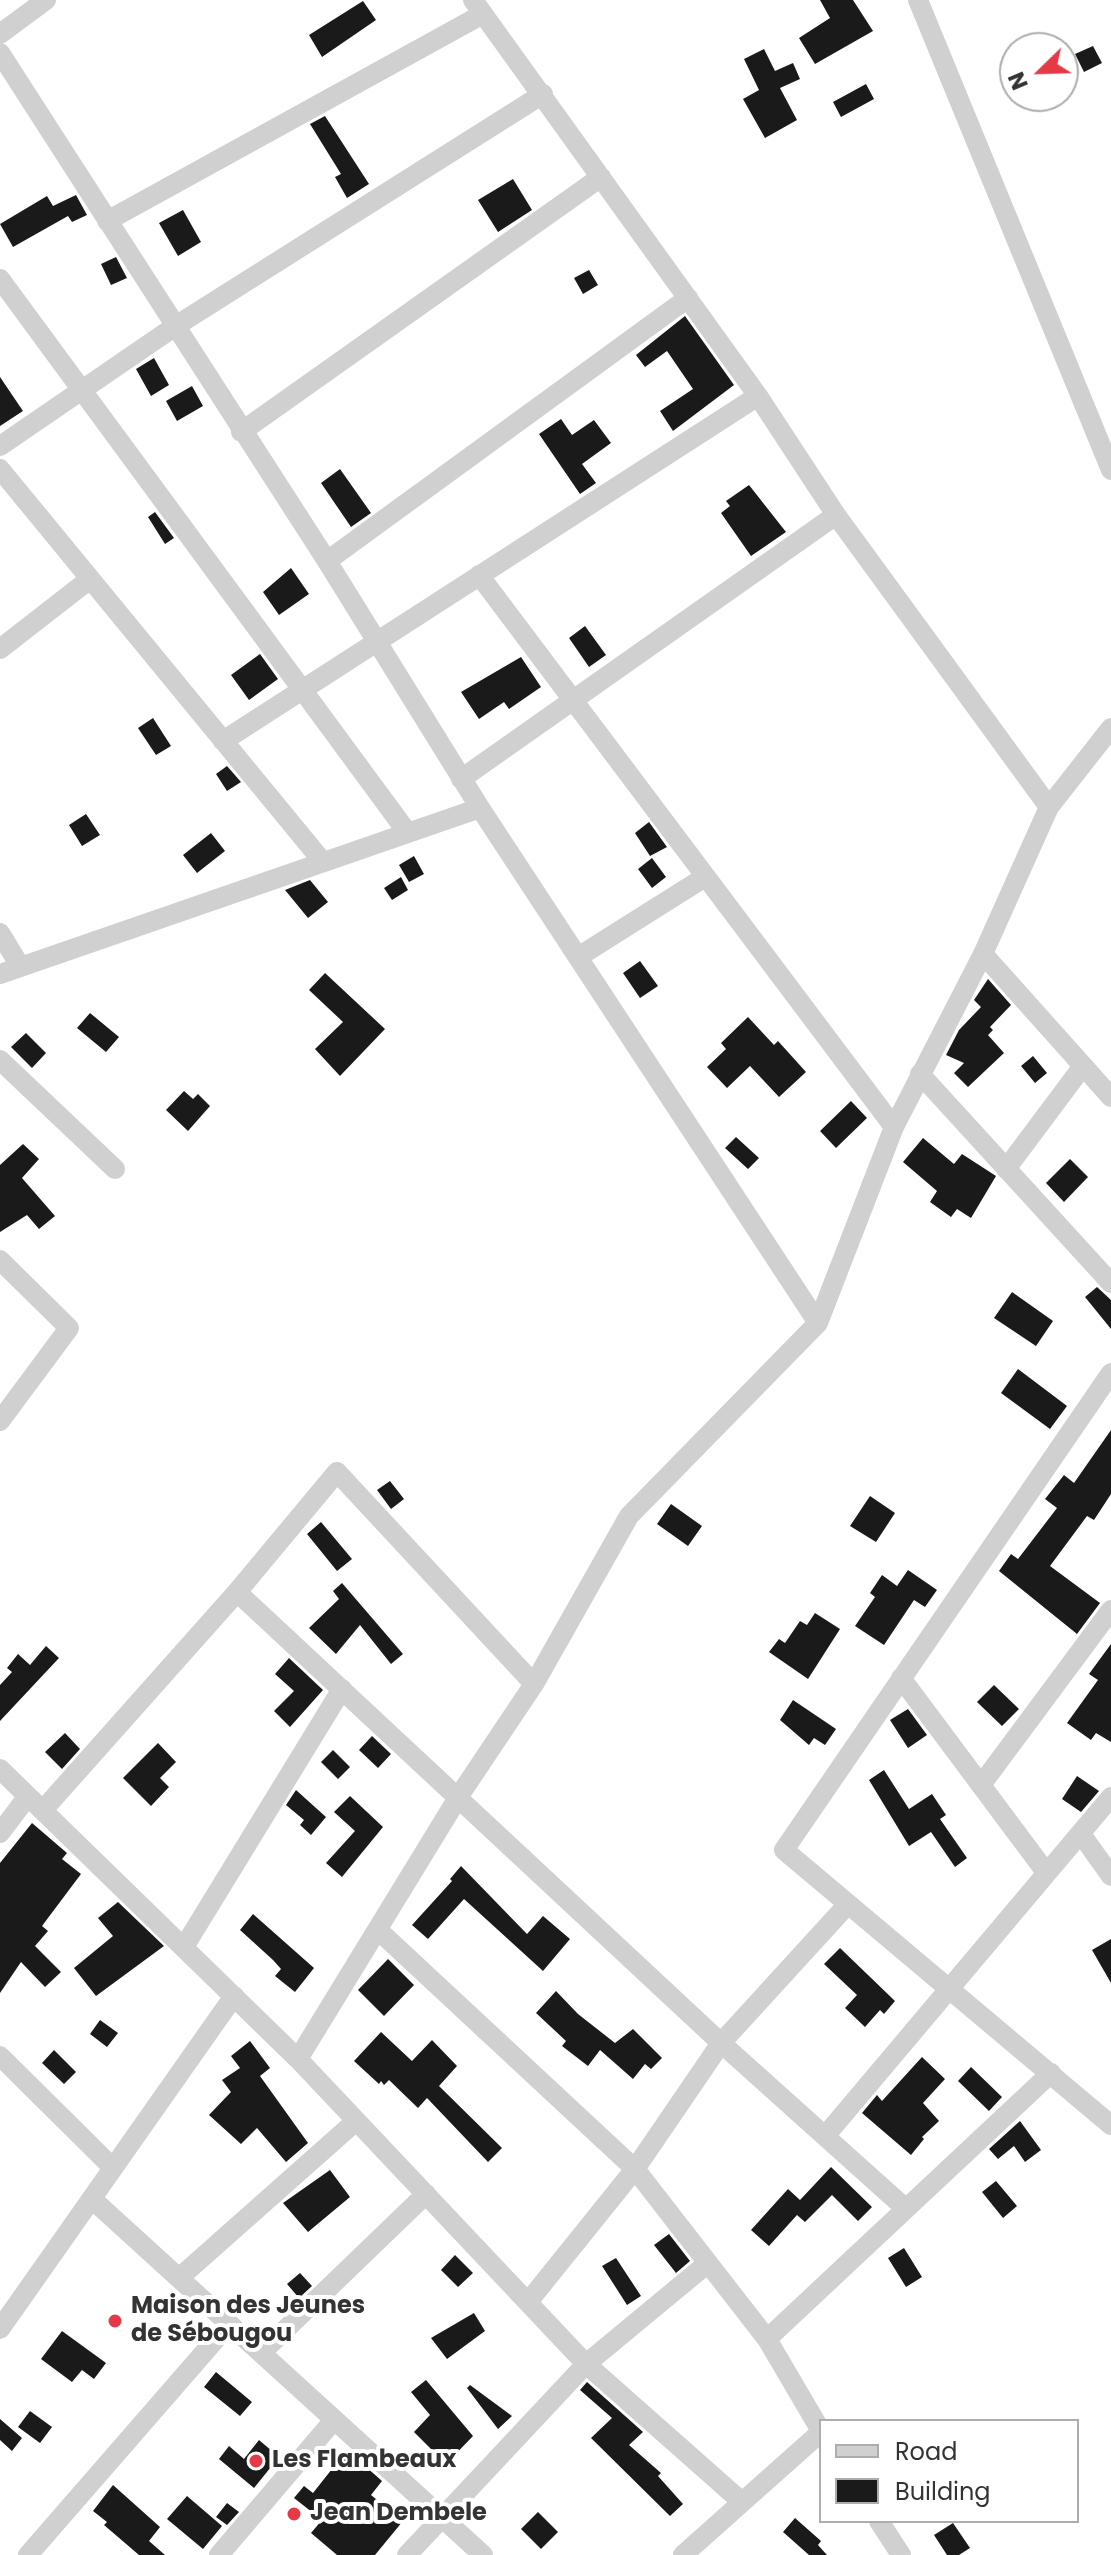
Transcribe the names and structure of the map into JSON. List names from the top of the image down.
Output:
{
  "places": ["Maison des Jeunes de Sébougou", "Les Flambeaux", "Jean Dembele"],
  "legend": ["Road", "Building"],
  "north": "bottom left"
}
